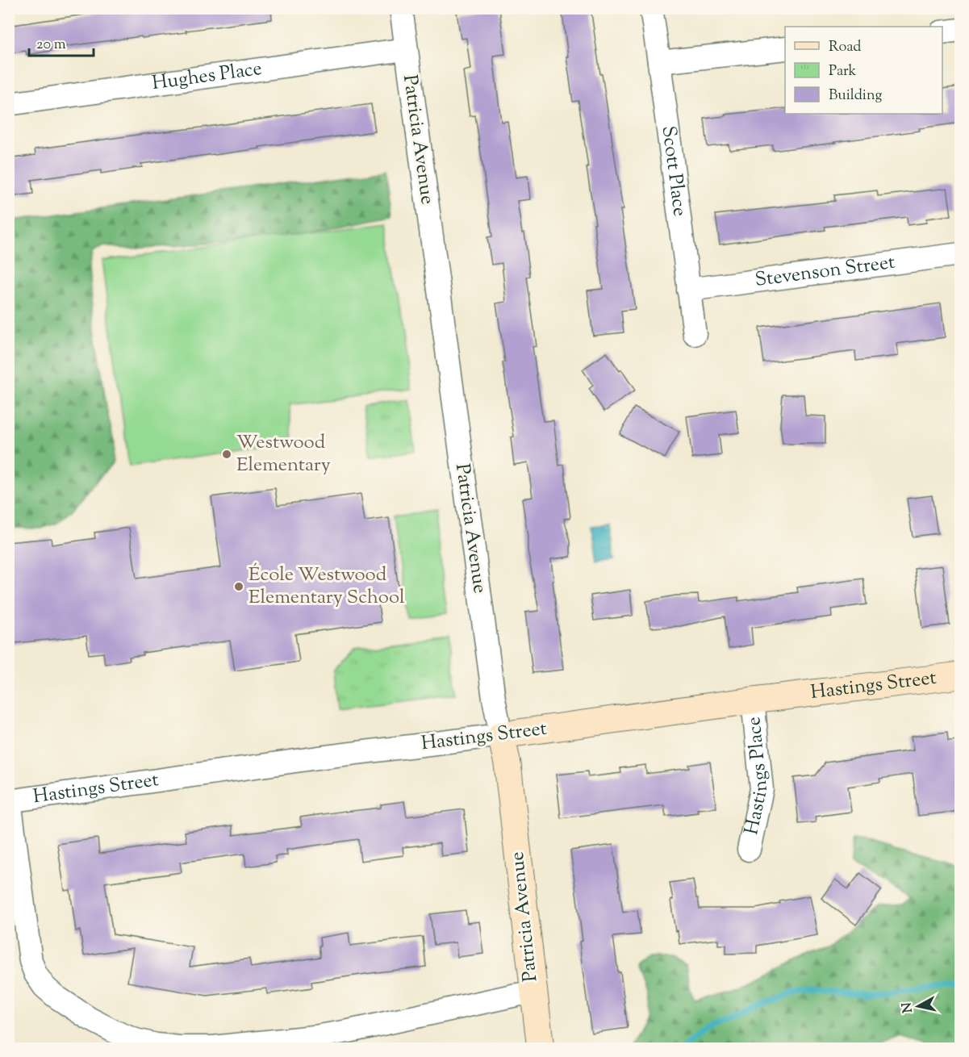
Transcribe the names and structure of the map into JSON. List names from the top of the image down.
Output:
{
  "streets": {
    "street": [
      "Hughes Place",
      "Patricia Avenue",
      "Scott Place",
      "Stevenson Street",
      "Hastings Street",
      "Hastings Place"
    ]
  },
  "crossings": [
    ["Hughes Place", "Patricia Avenue"],
    ["Patricia Avenue", "Hastings Street"],
    ["Scott Place", "Stevenson Street"],
    ["Hastings Street", "Hastings Place"]
  ],
  "places": ["Westwood Elementary", "École Westwood Elementary School"],
  "legend": ["Road", "Park", "Building"],
  "scale_bar": "20 m",
  "north": "left"
}
